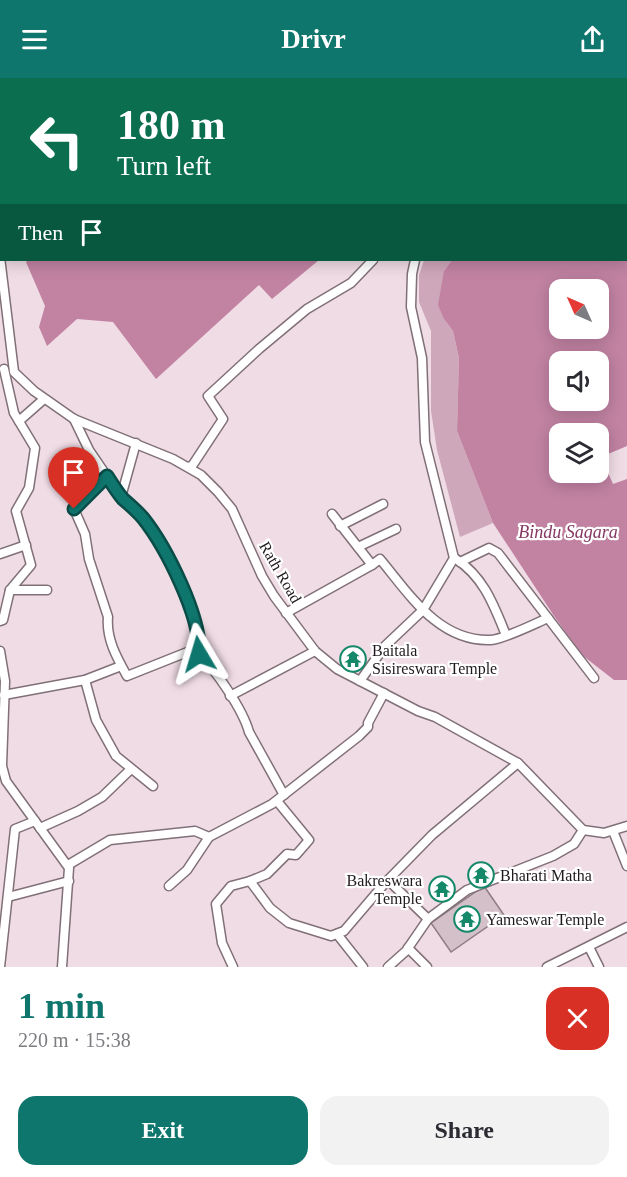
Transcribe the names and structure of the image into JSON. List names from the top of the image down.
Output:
{
  "streets": {
    "street": ["Rath Road"]
  },
  "water": ["Bindu Sagara"],
  "places": {
    "temple": [
      "Baitala Sisireswara Temple",
      "Bharati Matha",
      "Bakreswara Temple",
      "Yameswar Temple"
    ]
  },
  "north": "top left",
  "page": {
    "header": "Drivr",
    "turn": ["180 m", "Turn left"],
    "then": "Then",
    "heading": ["1 min", "220 m · 15:38"],
    "buttons": ["Exit", "Share"]
  }
}
